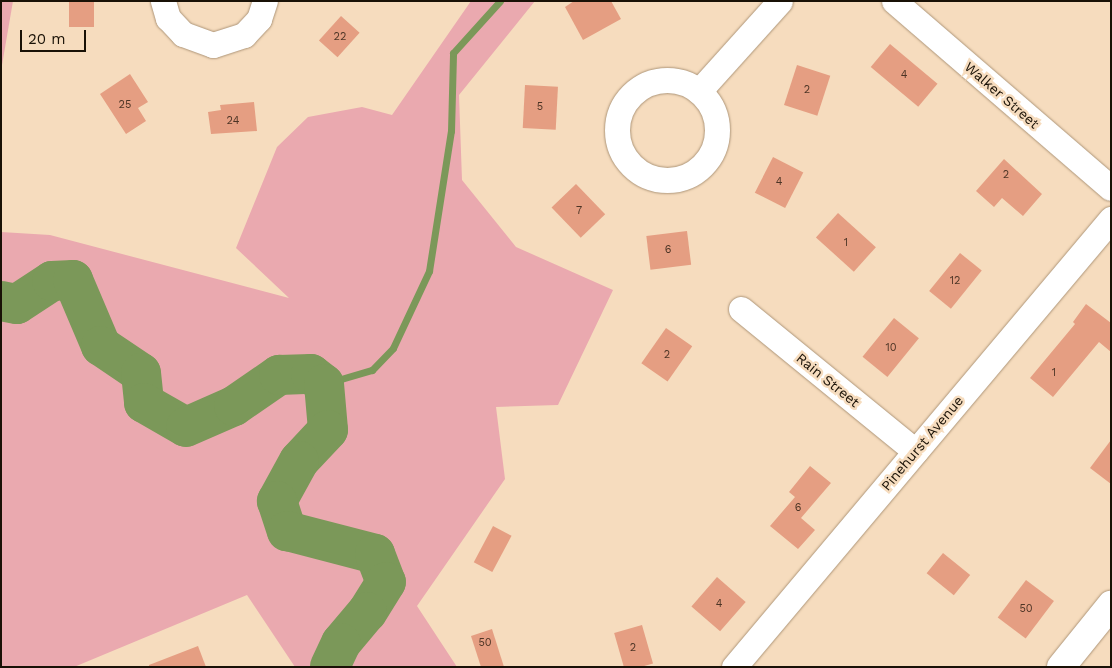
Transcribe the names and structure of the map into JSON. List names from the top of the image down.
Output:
{
  "streets": {
    "street": ["Walker Street", "Rain Street", "Pinehurst Avenue"]
  },
  "crossings": [
    ["Rain Street", "Pinehurst Avenue"]
  ],
  "house_numbers": [
    "22",
    "4",
    "2",
    "25",
    "5",
    "24",
    "2",
    "4",
    "7",
    "1",
    "6",
    "12",
    "10",
    "2",
    "1",
    "6",
    "4",
    "50",
    "50",
    "2"
  ],
  "scale_bar": "20 m"
}
